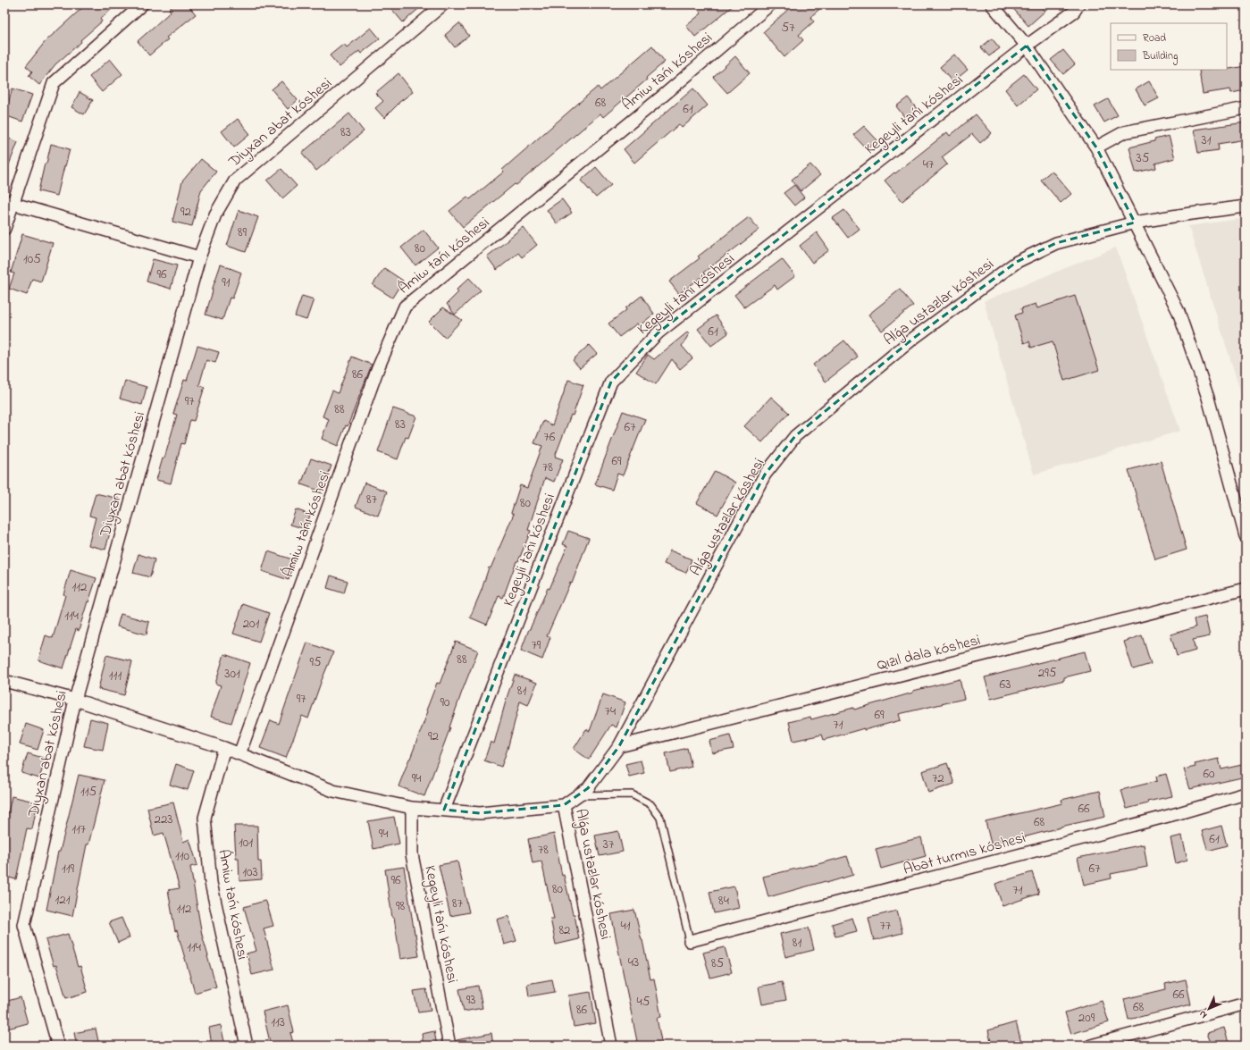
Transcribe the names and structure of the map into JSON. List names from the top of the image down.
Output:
{
  "streets": {
    "street": [
      "Ámiw tańı kóshesi",
      "Kegeyli tańı kóshesi",
      "Diyxan abat kóshesi",
      "Alǵa ustazlar kóshesi",
      "Qızıl dala kóshesi",
      "Abat turmıs kóshesi"
    ]
  },
  "crossings": [
    ["Alǵa ustazlar kóshesi", "Qızıl dala kóshesi"]
  ],
  "house_numbers": [
    "57",
    "68",
    "61",
    "83",
    "31",
    "35",
    "47",
    "92",
    "89",
    "80",
    "105",
    "96",
    "91",
    "61",
    "86",
    "97",
    "88",
    "83",
    "67",
    "76",
    "69",
    "78",
    "87",
    "80",
    "112",
    "114",
    "201",
    "79",
    "88",
    "95",
    "295",
    "301",
    "111",
    "63",
    "81",
    "97",
    "90",
    "74",
    "69",
    "71",
    "92",
    "60",
    "94",
    "72",
    "115",
    "66",
    "223",
    "68",
    "117",
    "94",
    "61",
    "101",
    "37",
    "78",
    "110",
    "119",
    "67",
    "103",
    "96",
    "80",
    "71",
    "121",
    "84",
    "87",
    "98",
    "112",
    "41",
    "77",
    "82",
    "81",
    "114",
    "43",
    "85",
    "66",
    "93",
    "45",
    "68",
    "86",
    "209",
    "113"
  ],
  "legend": ["Road", "Building"],
  "north": "bottom left"
}
